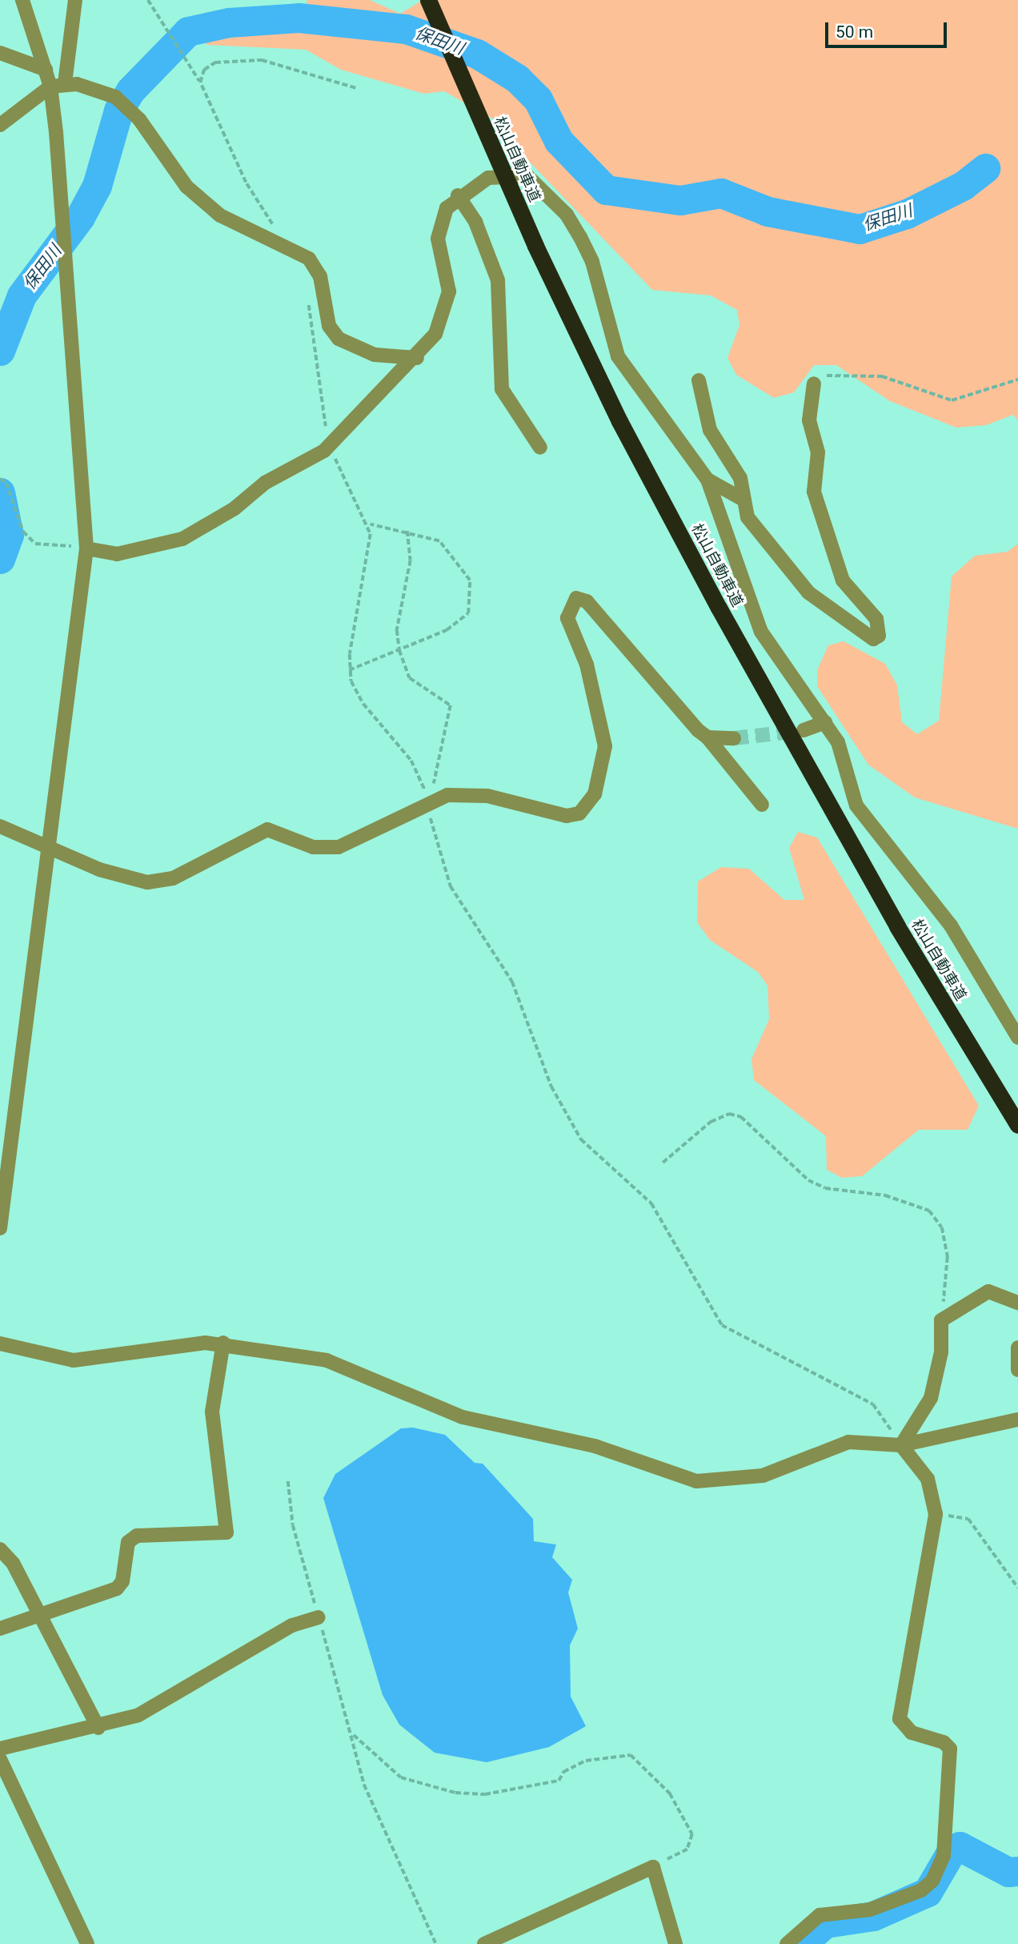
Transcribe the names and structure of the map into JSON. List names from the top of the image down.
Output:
{
  "streets": {
    "highway": ["松山自動車道"]
  },
  "water": ["保田川"],
  "scale_bar": "50 m"
}
